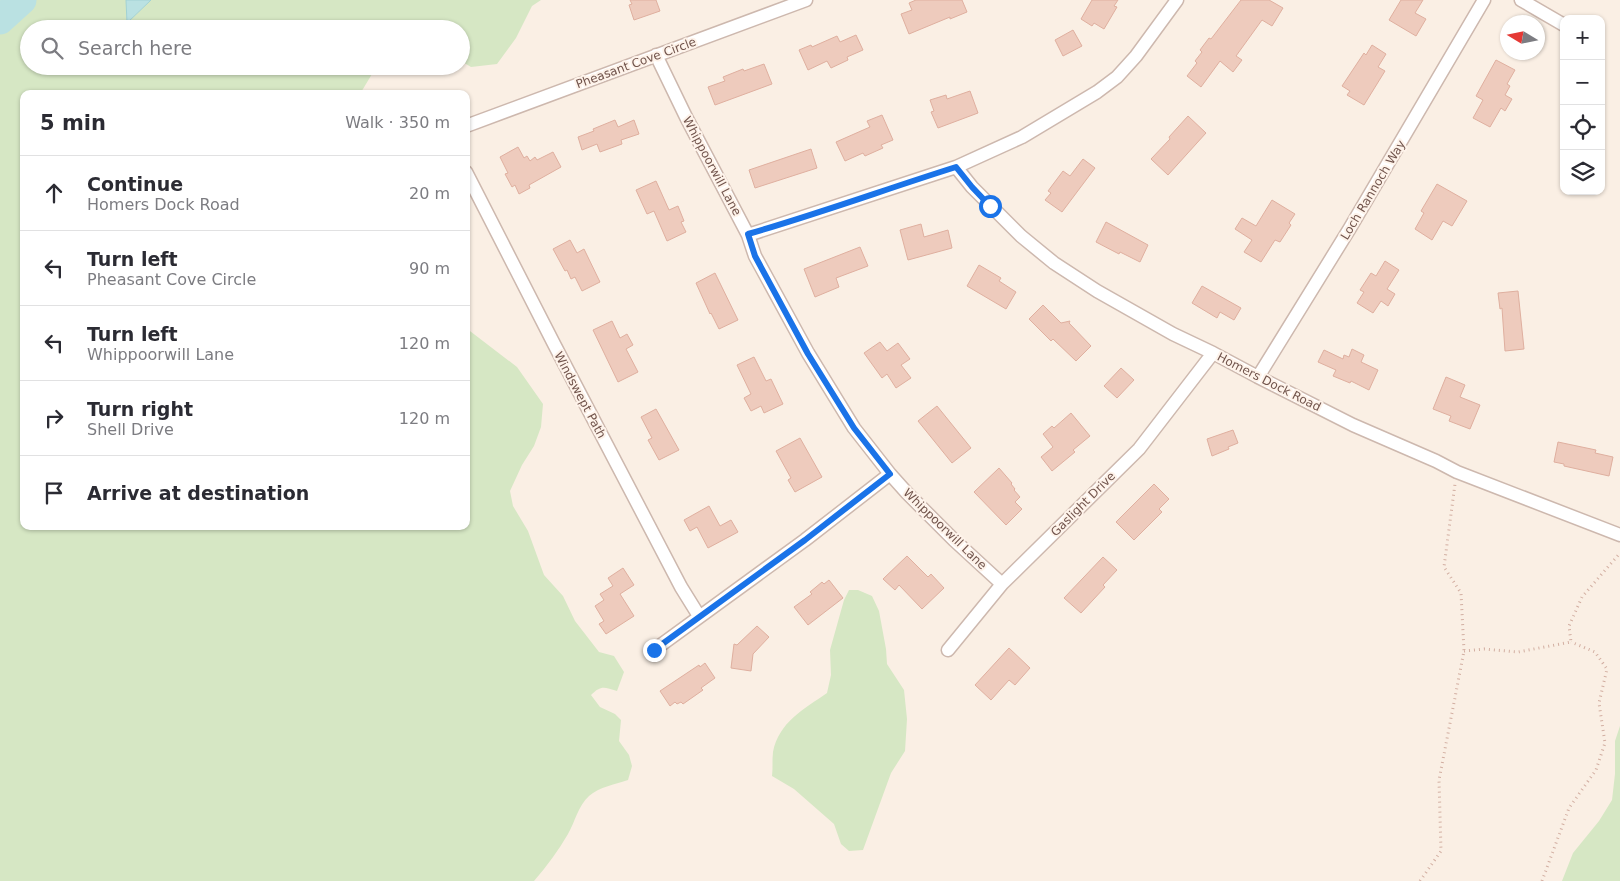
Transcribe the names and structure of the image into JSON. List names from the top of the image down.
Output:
{
  "streets": {
    "street": [
      "Pheasant Cove Circle",
      "Whippoorwill Lane",
      "Loch Rannoch Way",
      "Homers Dock Road",
      "Windswept Path",
      "Gaslight Drive"
    ]
  },
  "crossings": [
    ["Pheasant Cove Circle", "Whippoorwill Lane"],
    ["Whippoorwill Lane", "Gaslight Drive"],
    ["Loch Rannoch Way", "Homers Dock Road"],
    ["Homers Dock Road", "Gaslight Drive"]
  ],
  "north": "left",
  "page": {
    "map_buttons": ["+", "−"],
    "search": "Search here",
    "heading": ["5 min", "Walk · 350 m"],
    "list": [
      ["Continue", "Homers Dock Road", "20 m"],
      ["Turn left", "Pheasant Cove Circle", "90 m"],
      ["Turn left", "Whippoorwill Lane", "120 m"],
      ["Turn right", "Shell Drive", "120 m"],
      "Arrive at destination"
    ]
  }
}
